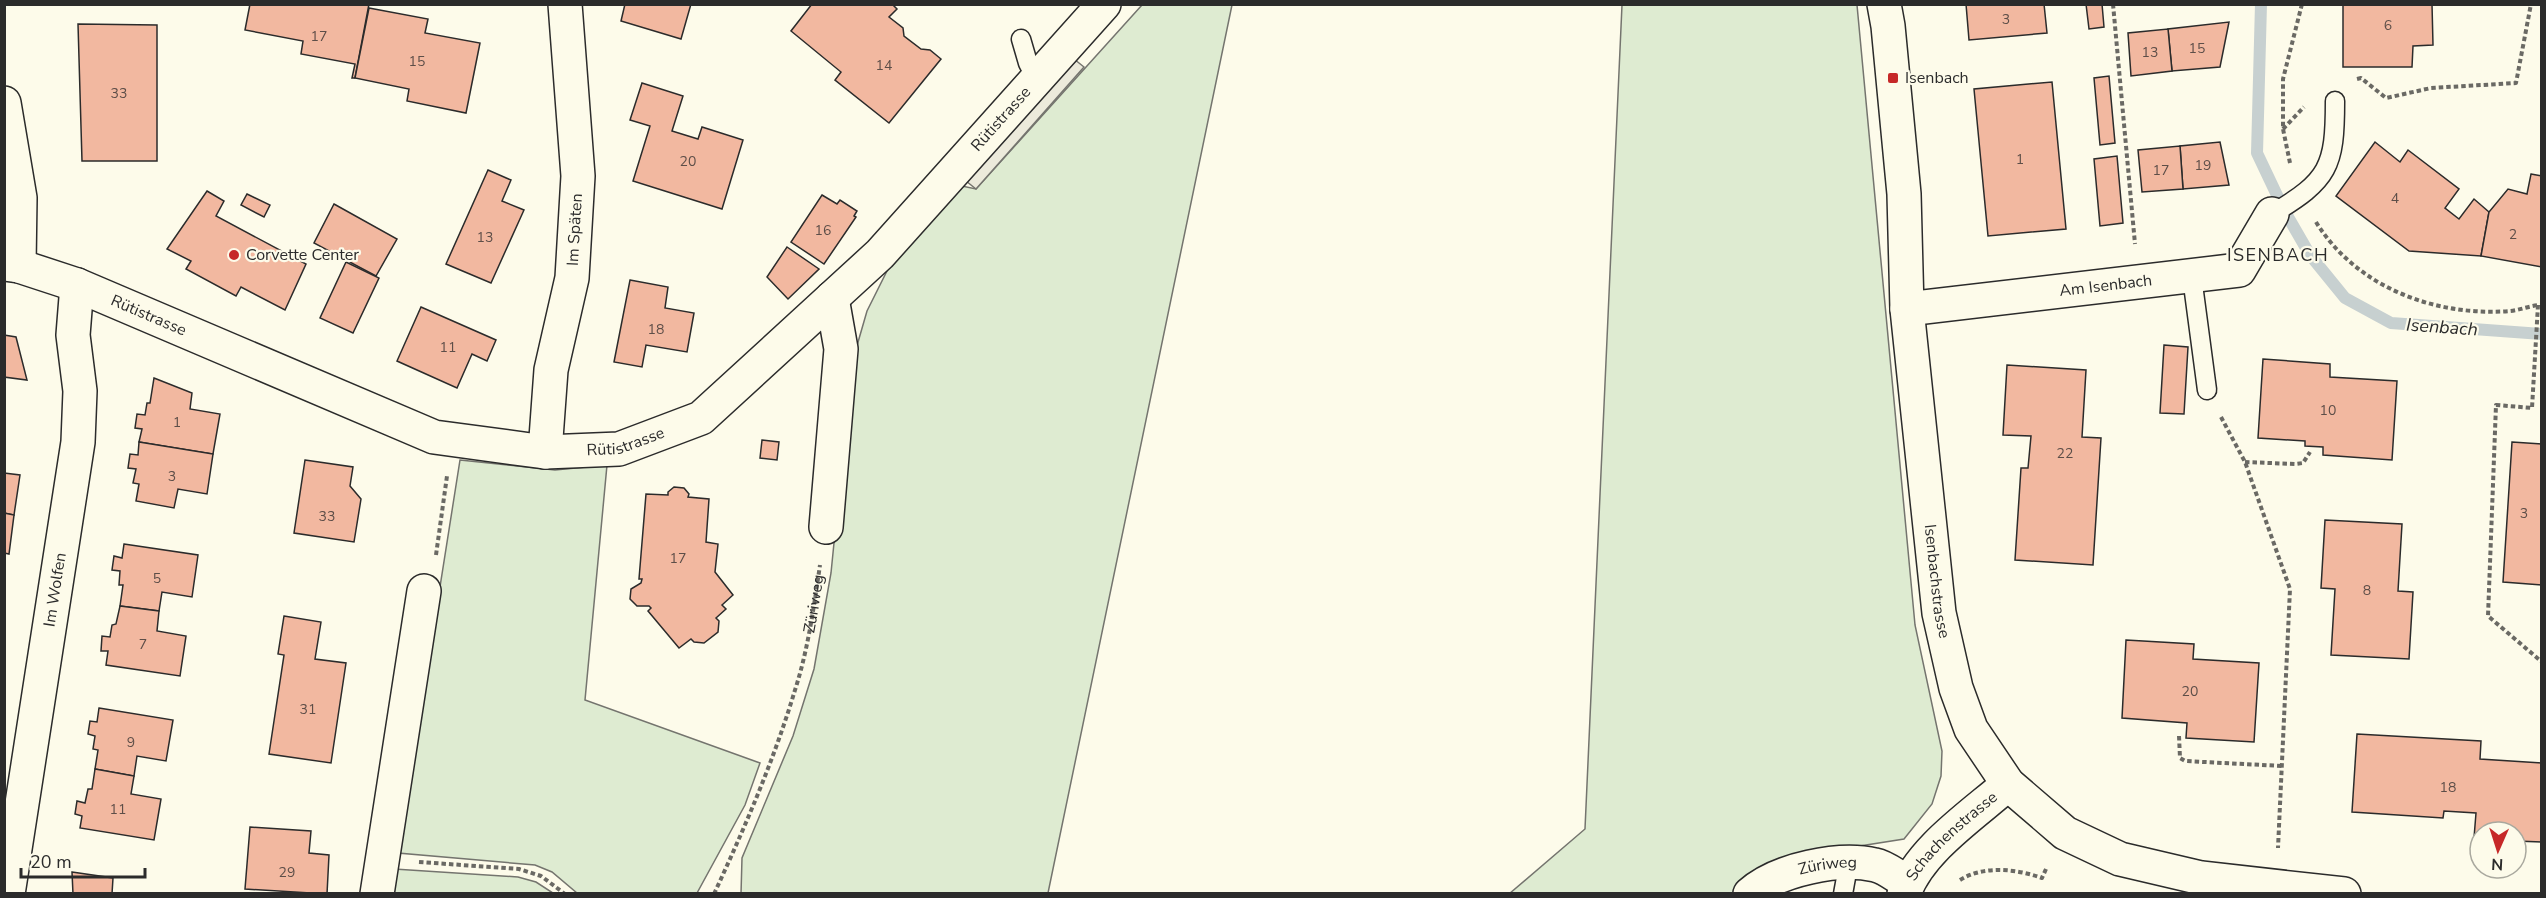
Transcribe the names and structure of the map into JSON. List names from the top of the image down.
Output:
{
  "streets": {
    "street": [
      "Rütistrasse",
      "Im Späten",
      "Am Isenbach",
      "Isenbachstrasse",
      "Im Wolfen",
      "Züriweg",
      "Schachenstrasse"
    ]
  },
  "crossings": [
    ["Rütistrasse", "Im Späten"],
    ["Rütistrasse", "Im Wolfen"],
    ["Am Isenbach", "Isenbachstrasse"],
    ["Isenbachstrasse", "Schachenstrasse"],
    ["Züriweg", "Schachenstrasse"]
  ],
  "districts": ["ISENBACH"],
  "water": ["Isenbach"],
  "places": {
    "transit": ["Isenbach"],
    "other": ["Corvette Center"]
  },
  "house_numbers": [
    "3",
    "6",
    "17",
    "15",
    "13",
    "15",
    "14",
    "33",
    "1",
    "20",
    "19",
    "17",
    "4",
    "16",
    "2",
    "13",
    "18",
    "11",
    "10",
    "1",
    "22",
    "3",
    "3",
    "33",
    "17",
    "5",
    "8",
    "7",
    "20",
    "31",
    "9",
    "18",
    "11",
    "29"
  ],
  "scale_bar": "20 m",
  "north": "bottom"
}
